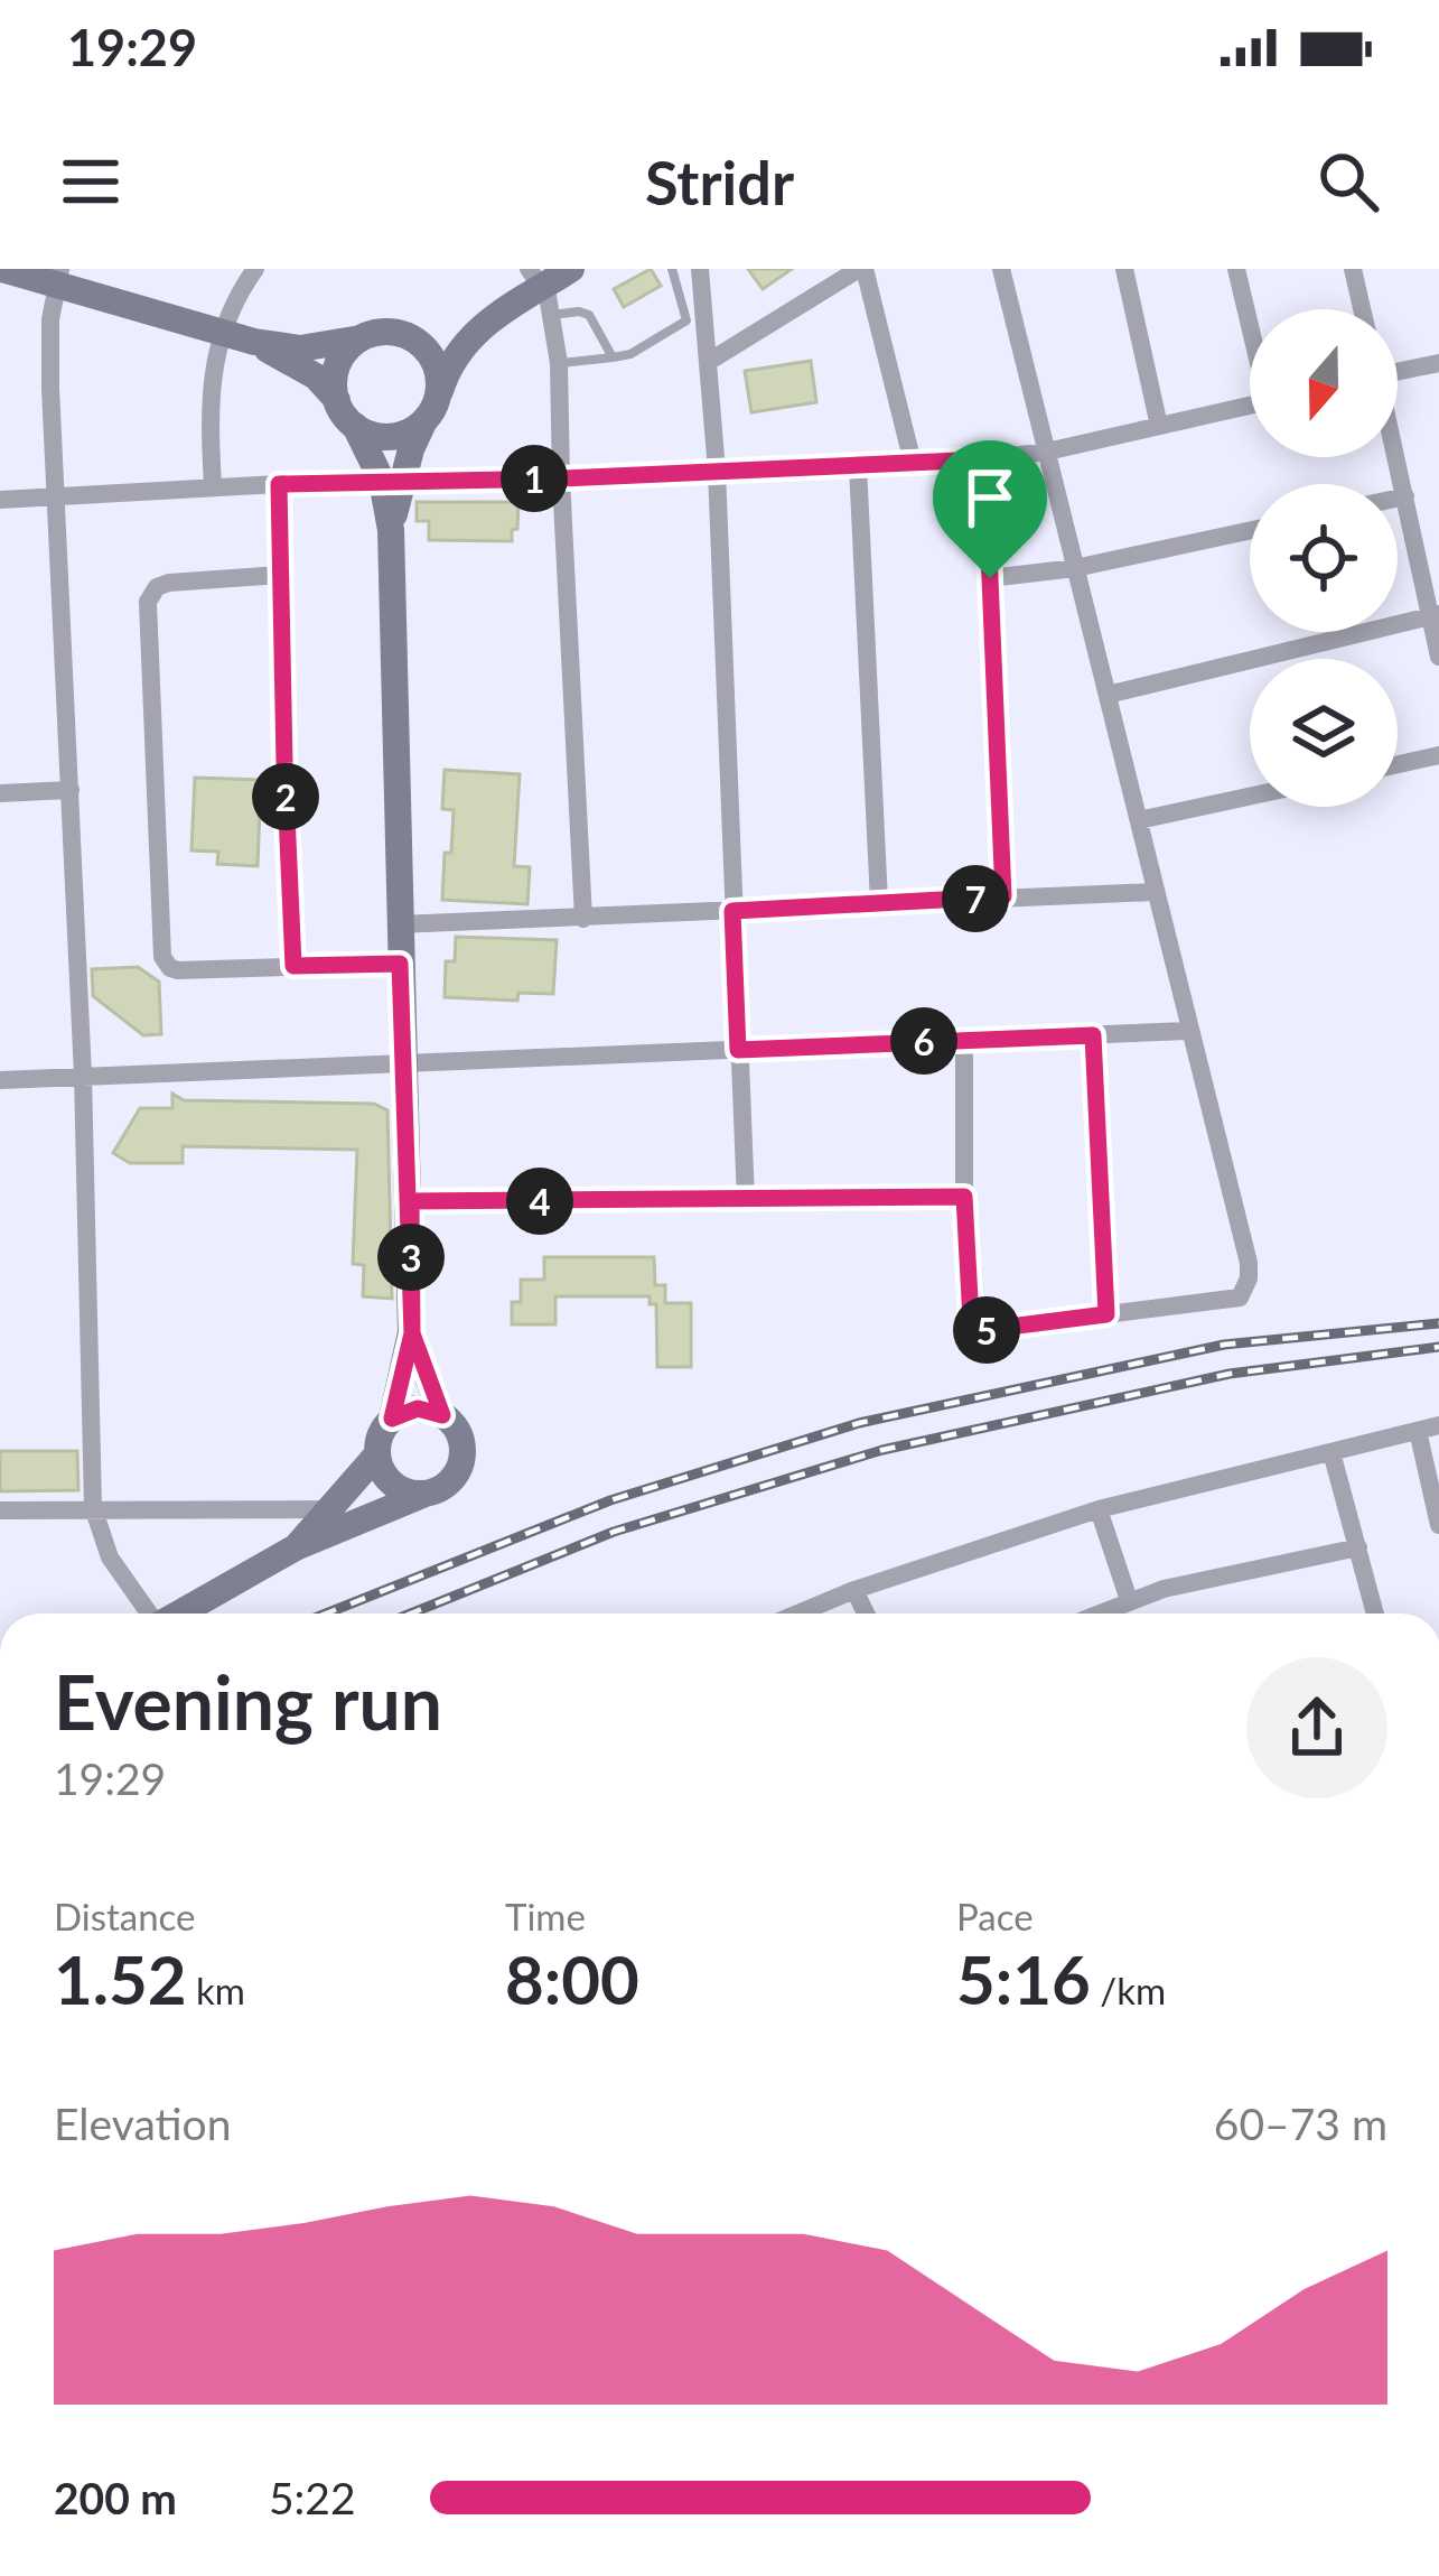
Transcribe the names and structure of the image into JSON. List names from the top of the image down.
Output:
{
  "north": "bottom",
  "page": {
    "status": "19:29",
    "header": "Stridr",
    "pins": [
      "1",
      "2",
      "7",
      "6",
      "4",
      "3",
      "5"
    ],
    "heading": ["Evening run", "19:29"],
    "stats": [
      ["Distance", "1.52 km"],
      ["Time", "8:00"],
      ["Pace", "5:16 /km"]
    ],
    "chart": ["Elevation", "60–73 m"],
    "list": [
      {
        "name": "200 m",
        "note": "5:22"
      }
    ]
  }
}
